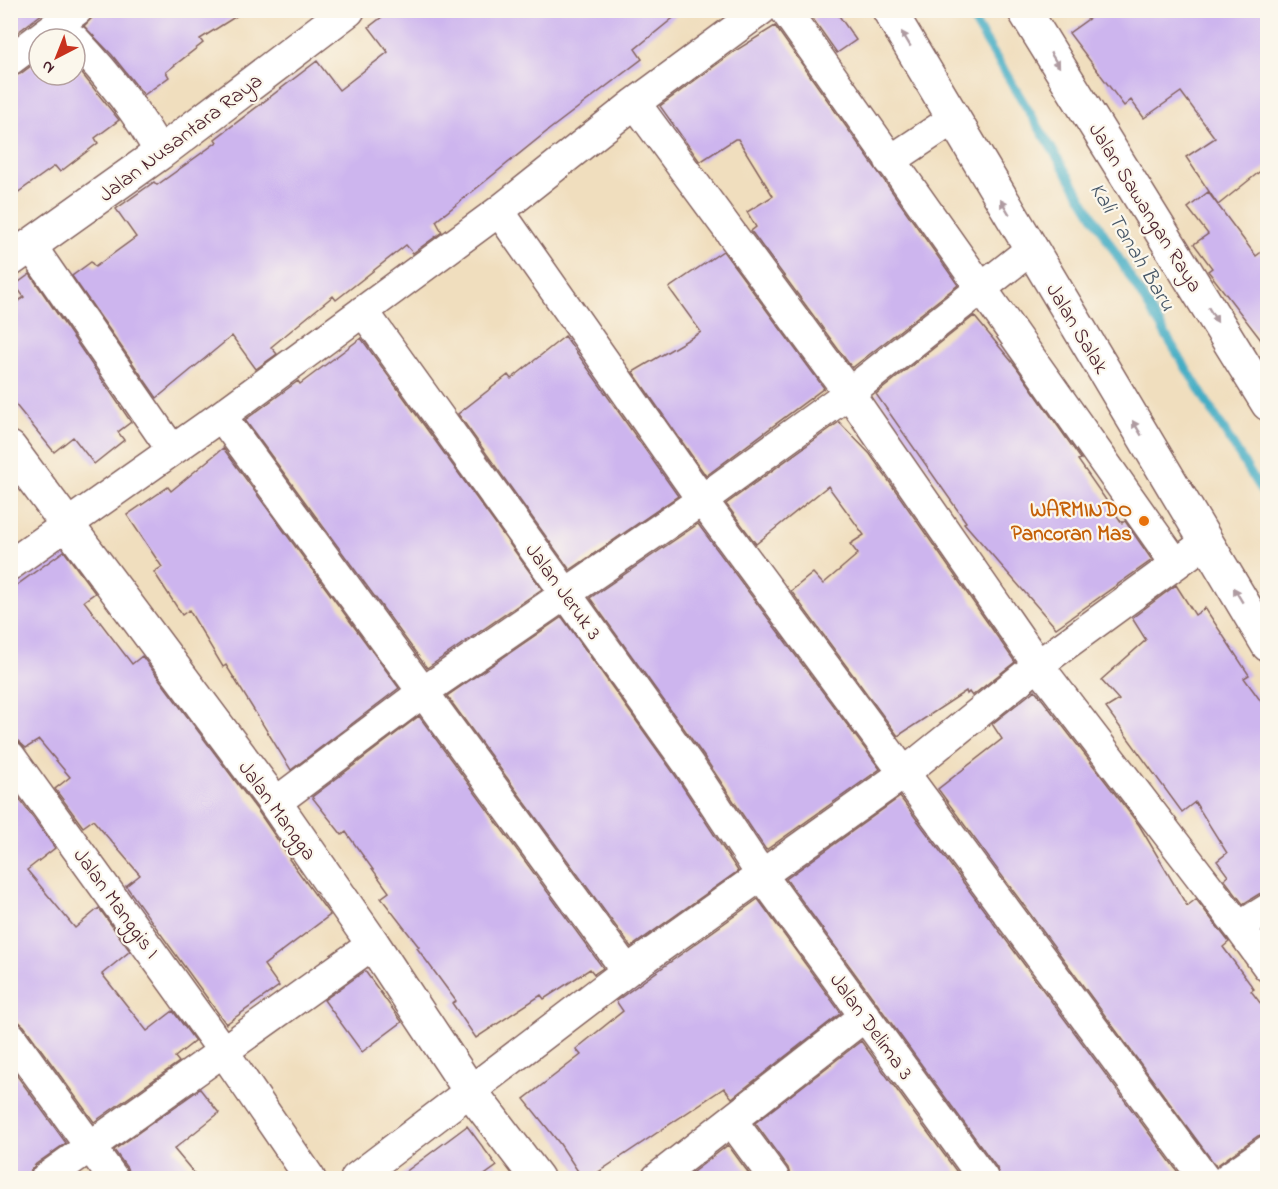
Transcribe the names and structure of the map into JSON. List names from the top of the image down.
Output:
{
  "streets": {
    "main road": [
      "Jalan Nusantara Raya",
      "Jalan Sawangan Raya",
      "Jalan Salak",
      "Jalan Mangga"
    ],
    "street": ["Jalan Jeruk 3", "Jalan Manggis I", "Jalan Delima 3"]
  },
  "crossings": [
    ["Jalan Jeruk 3", "Jalan Delima 3"]
  ],
  "one_way": ["Jalan Sawangan Raya", "Jalan Salak"],
  "water": ["Kali Tanah Baru"],
  "places": ["WARMINDO Pancoran Mas"],
  "north": "bottom left"
}
